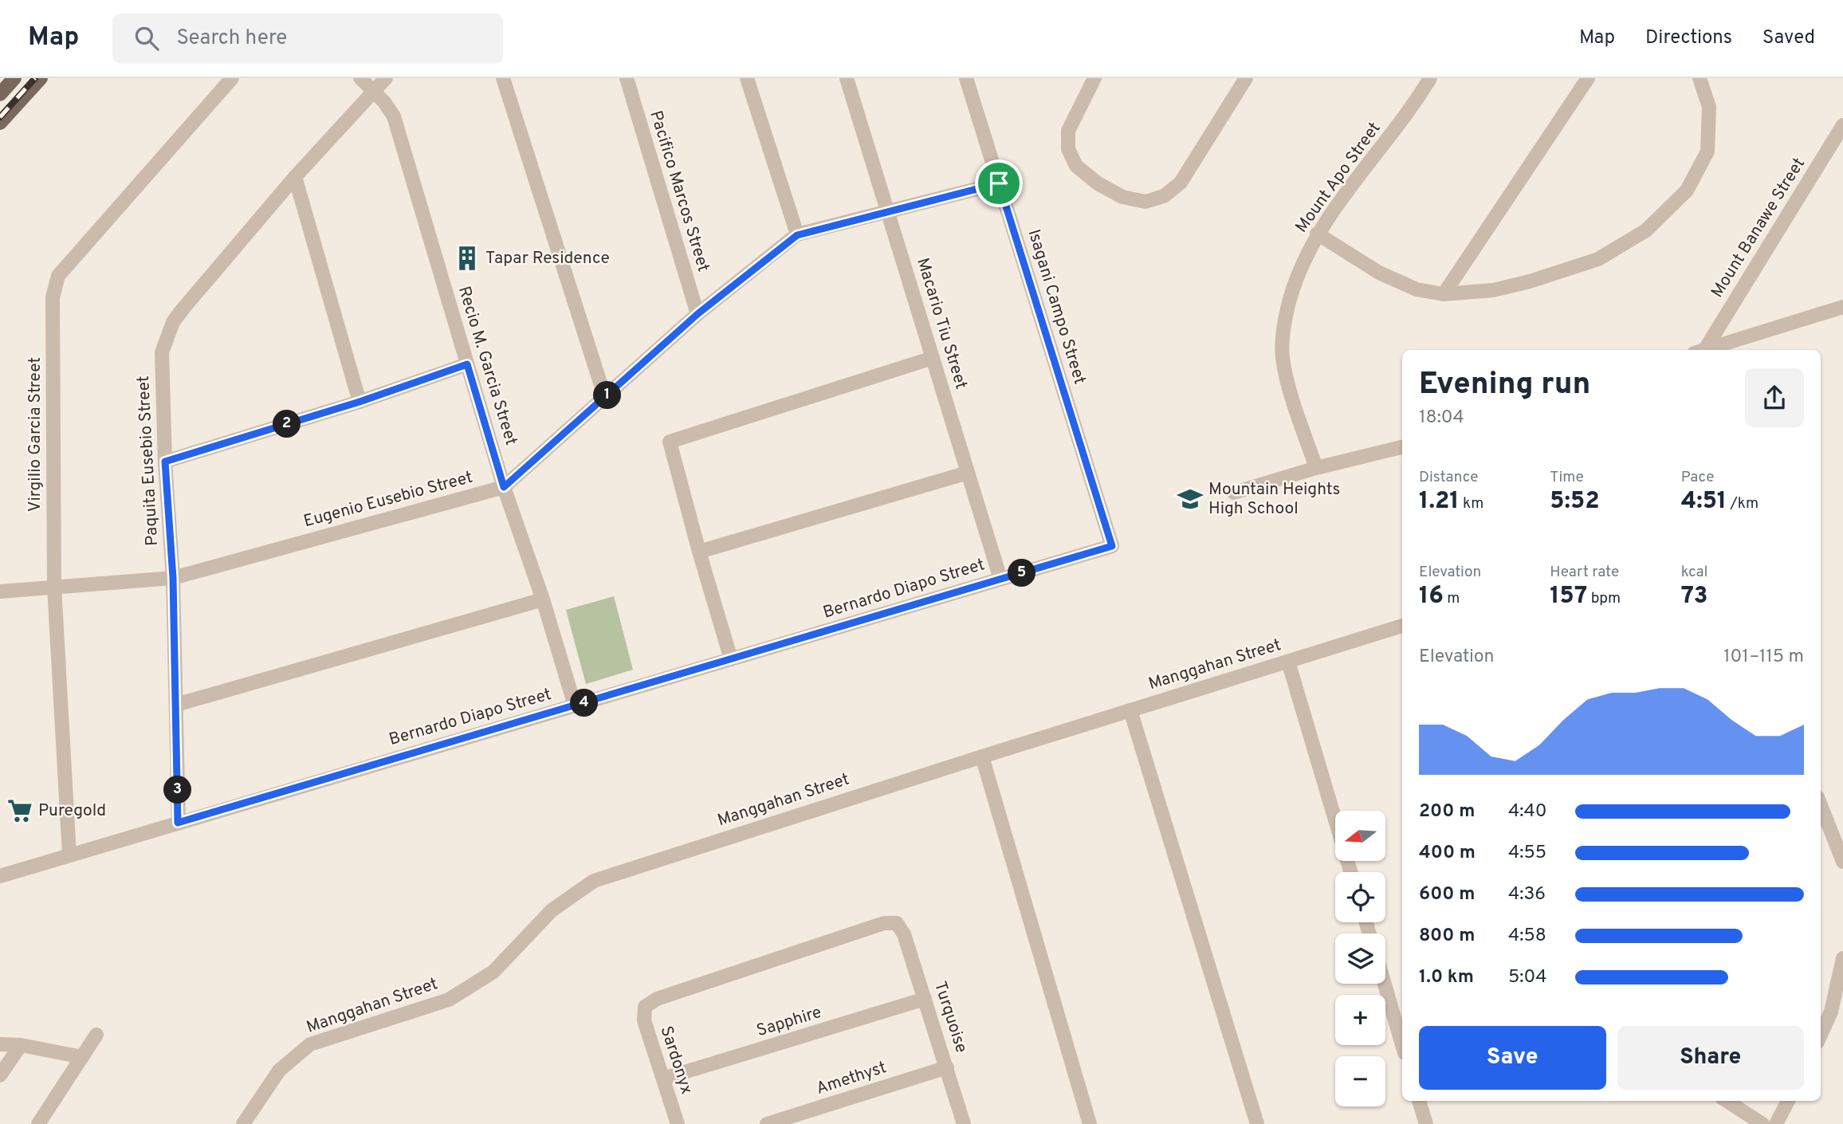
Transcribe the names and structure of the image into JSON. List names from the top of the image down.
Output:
{
  "streets": {
    "street": [
      "Mount Apo Street",
      "Pacifico Marcos Street",
      "Mount Banawe Street",
      "Isagani Campo Street",
      "Macario Tiu Street",
      "Recio M. Garcia Street",
      "Virgilio Garcia Street",
      "Paquita Eusebio Street",
      "Eugenio Eusebio Street",
      "Bernardo Diapo Street",
      "Manggahan Street",
      "Turquoise",
      "Sapphire",
      "Sardonyx",
      "Amethyst"
    ]
  },
  "crossings": [
    ["Pacifico Marcos Street", "Eugenio Eusebio Street"],
    ["Isagani Campo Street", "Eugenio Eusebio Street"],
    ["Isagani Campo Street", "Bernardo Diapo Street"],
    ["Macario Tiu Street", "Eugenio Eusebio Street"],
    ["Macario Tiu Street", "Bernardo Diapo Street"],
    ["Recio M. Garcia Street", "Paquita Eusebio Street"],
    ["Recio M. Garcia Street", "Eugenio Eusebio Street"],
    ["Recio M. Garcia Street", "Bernardo Diapo Street"],
    ["Virgilio Garcia Street", "Eugenio Eusebio Street"],
    ["Virgilio Garcia Street", "Bernardo Diapo Street"],
    ["Paquita Eusebio Street", "Eugenio Eusebio Street"],
    ["Paquita Eusebio Street", "Bernardo Diapo Street"],
    ["Turquoise", "Sapphire"],
    ["Turquoise", "Sardonyx"],
    ["Turquoise", "Amethyst"],
    ["Sapphire", "Sardonyx"]
  ],
  "places": {
    "building": ["Tapar Residence"],
    "school or university": ["Mountain Heights High School"],
    "supermarket": ["Puregold"]
  },
  "north": "left",
  "page": {
    "header": "Map",
    "search": "Search here",
    "nav": ["Map", "Directions", "Saved"],
    "heading": ["Evening run", "18:04"],
    "pins": [
      "1",
      "2",
      "5",
      "4",
      "3"
    ],
    "stats": [
      ["Distance", "1.21 km"],
      ["Time", "5:52"],
      ["Pace", "4:51 /km"],
      ["Elevation", "16 m"],
      ["Heart rate", "157 bpm"],
      ["kcal", "73"]
    ],
    "chart": ["Elevation", "101–115 m"],
    "list": [
      {
        "name": "200 m",
        "note": "4:40"
      },
      {
        "name": "400 m",
        "note": "4:55"
      },
      {
        "name": "600 m",
        "note": "4:36"
      },
      {
        "name": "800 m",
        "note": "4:58"
      },
      {
        "name": "1.0 km",
        "note": "5:04"
      }
    ],
    "map_buttons": ["+", "−"],
    "buttons": ["Save", "Share"]
  }
}
